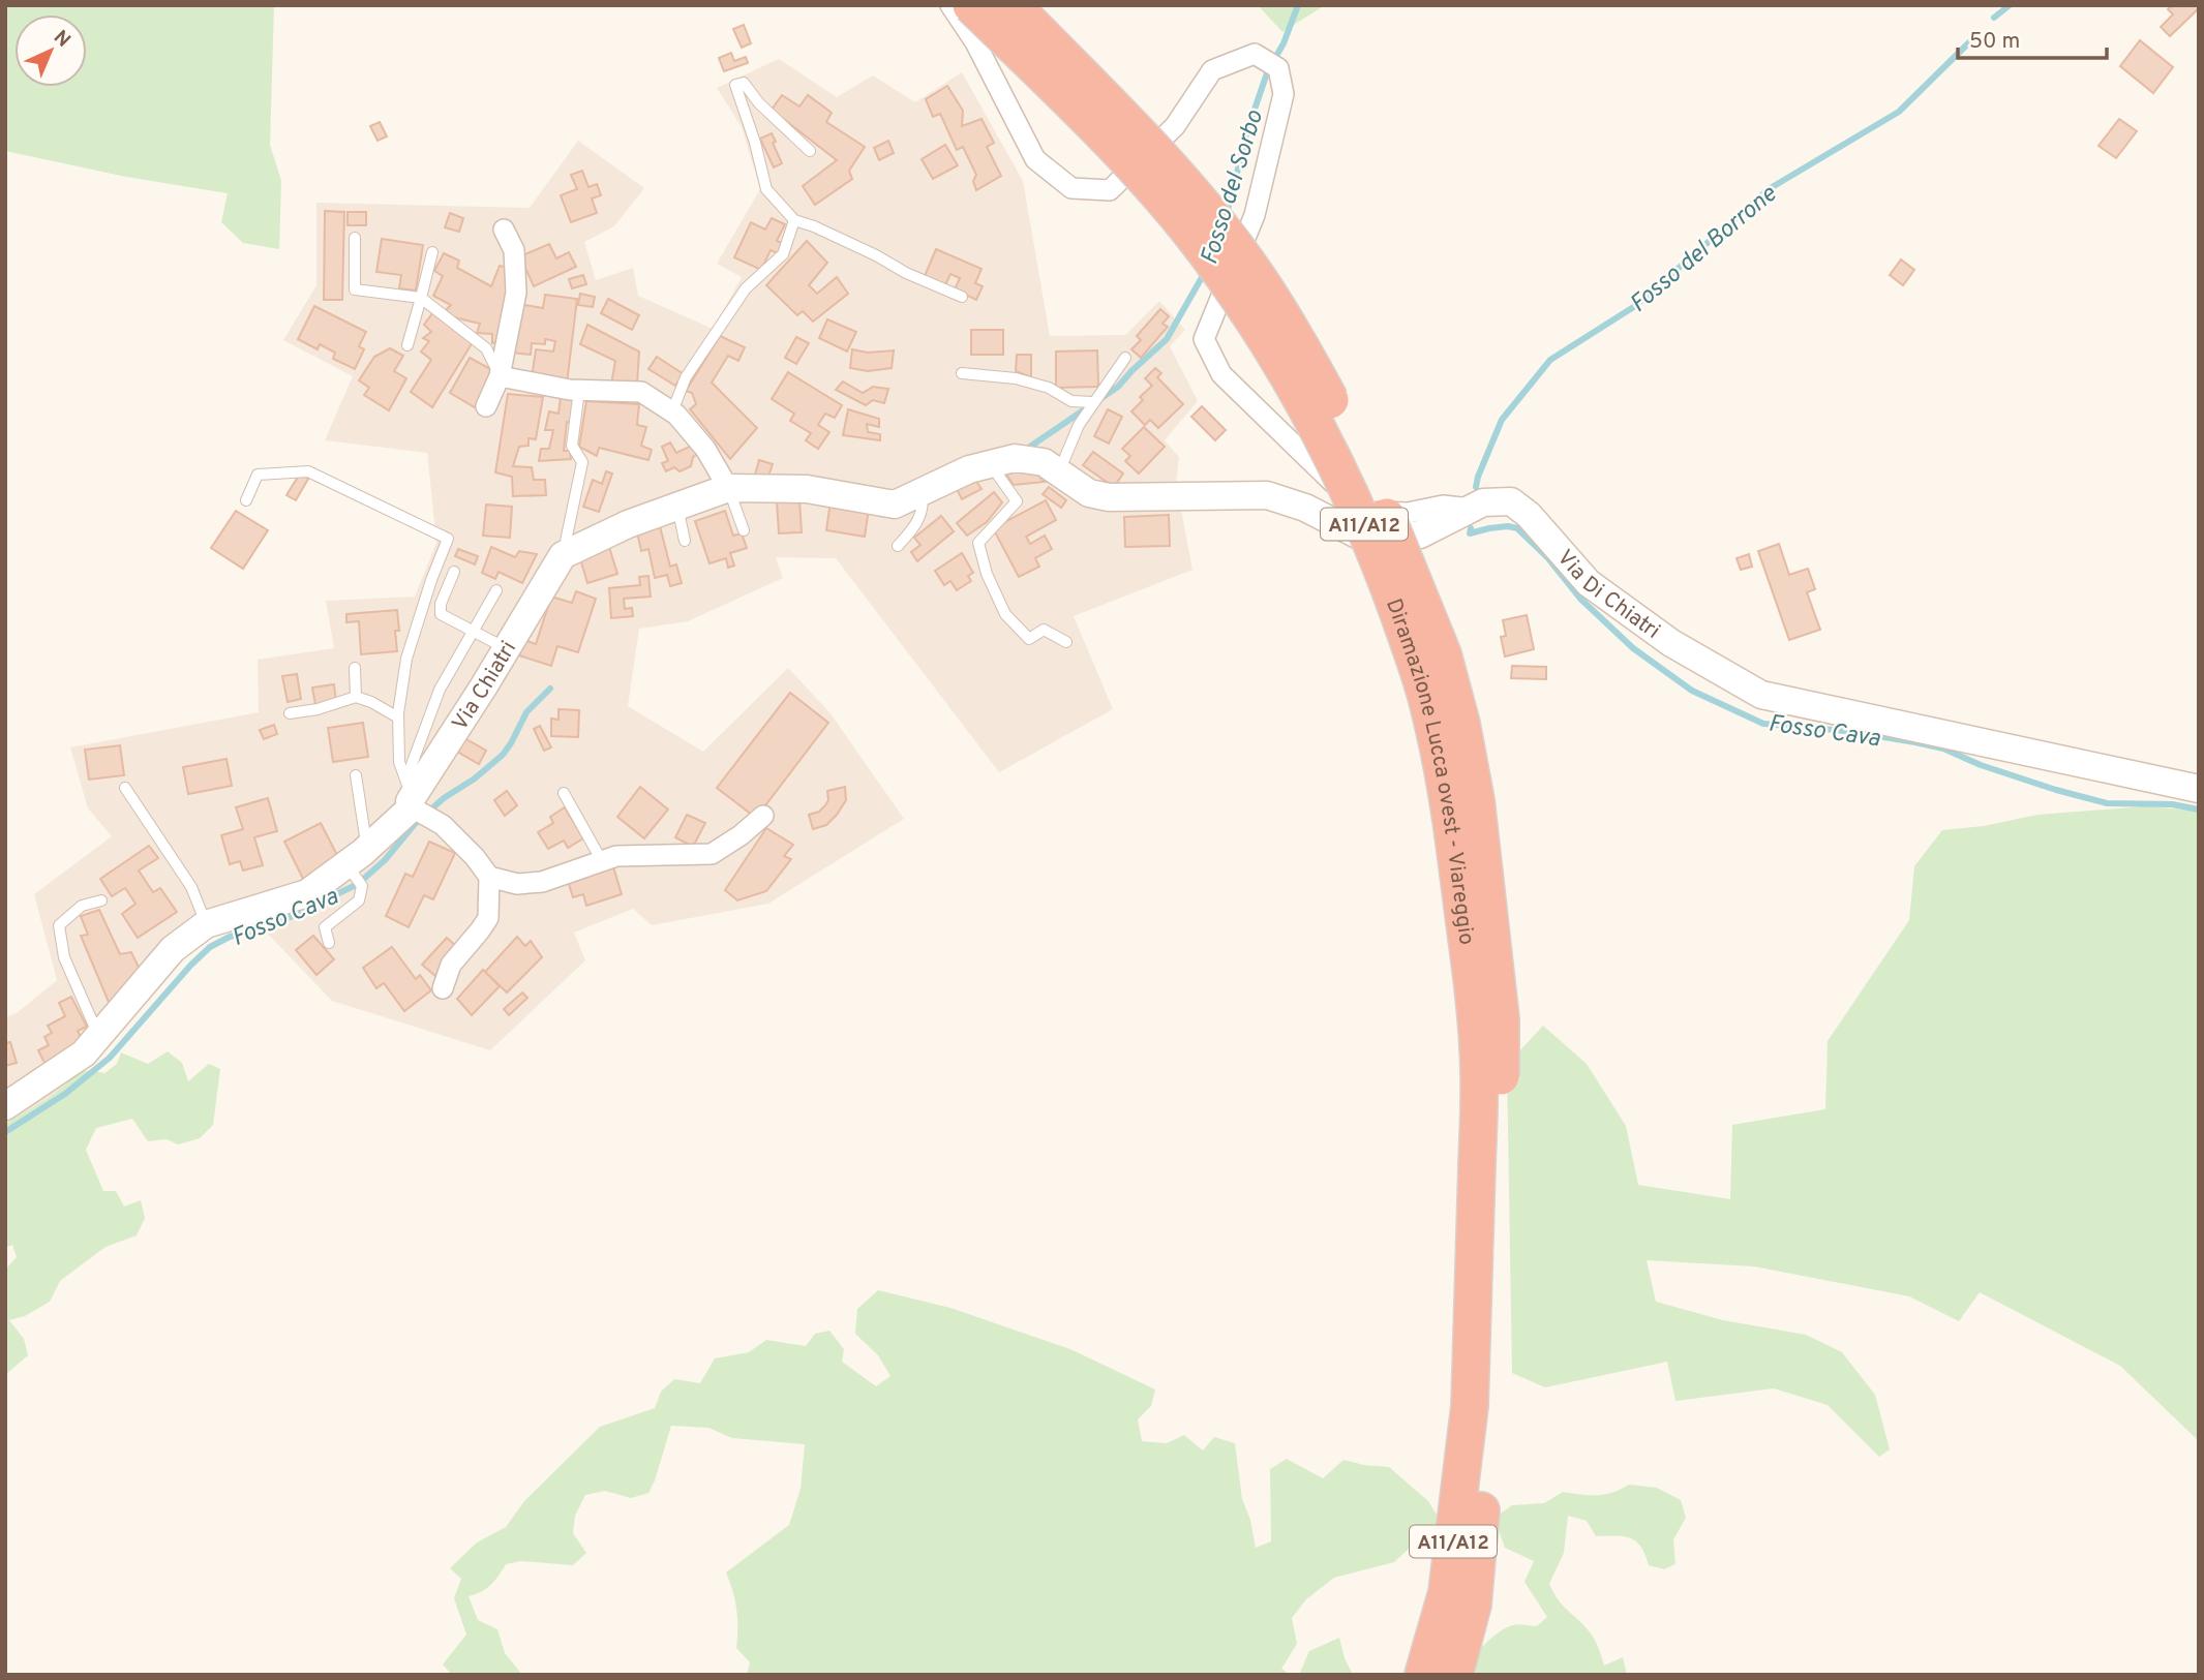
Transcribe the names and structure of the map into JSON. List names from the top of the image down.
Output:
{
  "streets": {
    "highway": ["A11/A12", "Diramazione Lucca ovest - Viareggio"],
    "street": ["Via Di Chiatri", "Via Chiatri"]
  },
  "water": ["Fosso del Sorbo", "Fosso del Borrone", "Fosso Cava"],
  "scale_bar": "50 m",
  "north": "top right"
}
